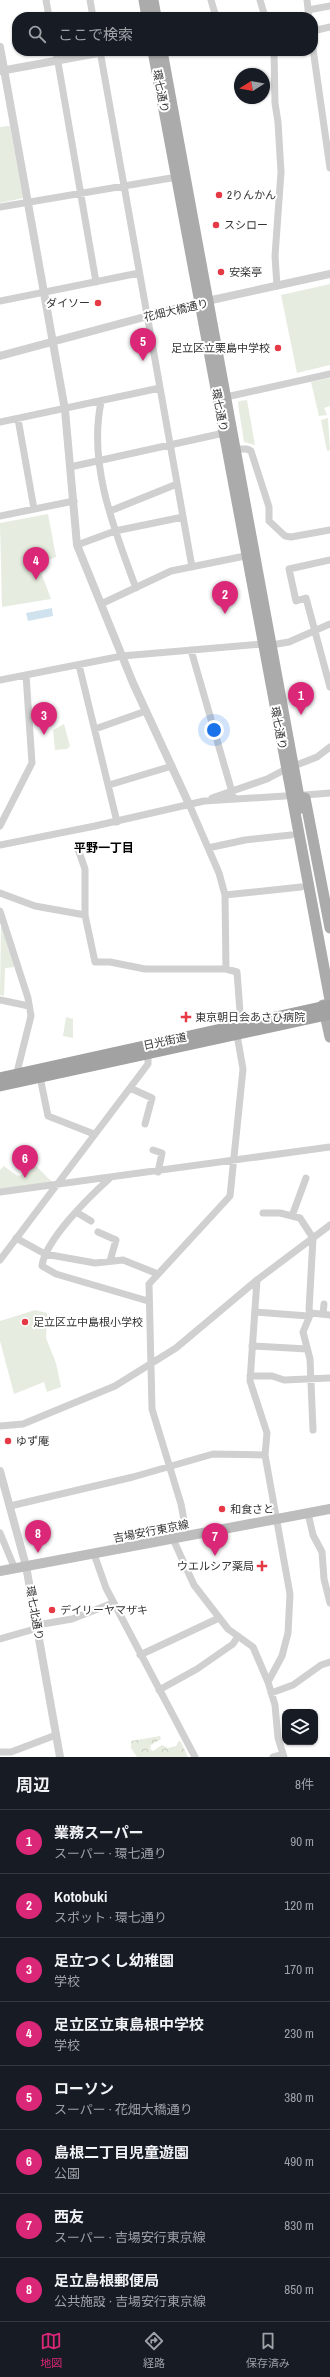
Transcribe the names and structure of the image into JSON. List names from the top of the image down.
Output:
{
  "streets": {
    "highway": ["日光街道"],
    "main road": ["環七通り", "吉場安行東京線"],
    "street": ["花畑大橋通り", "環七北通り"]
  },
  "crossings": [
    ["環七通り", "花畑大橋通り"],
    ["環七通り", "日光街道"],
    ["吉場安行東京線", "環七北通り"]
  ],
  "districts": ["平野一丁目"],
  "places": {
    "other": [
      "2りんかん",
      "スシロー",
      "安楽亭",
      "ダイソー",
      "足立区立栗島中学校",
      "足立区立中島根小学校",
      "ゆず庵",
      "和食さと",
      "デイリーヤマザキ"
    ],
    "health": ["東京朝日会あさひ病院", "ウエルシア薬局"]
  },
  "north": "left",
  "page": {
    "search": "ここで検索",
    "pins": [
      "5",
      "4",
      "2",
      "1",
      "3",
      "6",
      "8",
      "7"
    ],
    "heading": ["周辺", "8件"],
    "list": [
      {
        "mark": "1",
        "name": "業務スーパー",
        "note": "スーパー · 環七通り",
        "value": "90 m"
      },
      {
        "mark": "2",
        "name": "Kotobuki",
        "note": "スポット · 環七通り",
        "value": "120 m"
      },
      {
        "mark": "3",
        "name": "足立つくし幼稚園",
        "note": "学校",
        "value": "170 m"
      },
      {
        "mark": "4",
        "name": "足立区立東島根中学校",
        "note": "学校",
        "value": "230 m"
      },
      {
        "mark": "5",
        "name": "ローソン",
        "note": "スーパー · 花畑大橋通り",
        "value": "380 m"
      },
      {
        "mark": "6",
        "name": "島根二丁目児童遊園",
        "note": "公園",
        "value": "490 m"
      },
      {
        "mark": "7",
        "name": "西友",
        "note": "スーパー · 吉場安行東京線",
        "value": "830 m"
      },
      {
        "mark": "8",
        "name": "足立島根郵便局",
        "note": "公共施設 · 吉場安行東京線",
        "value": "850 m"
      }
    ],
    "nav": ["地図", "経路", "保存済み"]
  }
}
